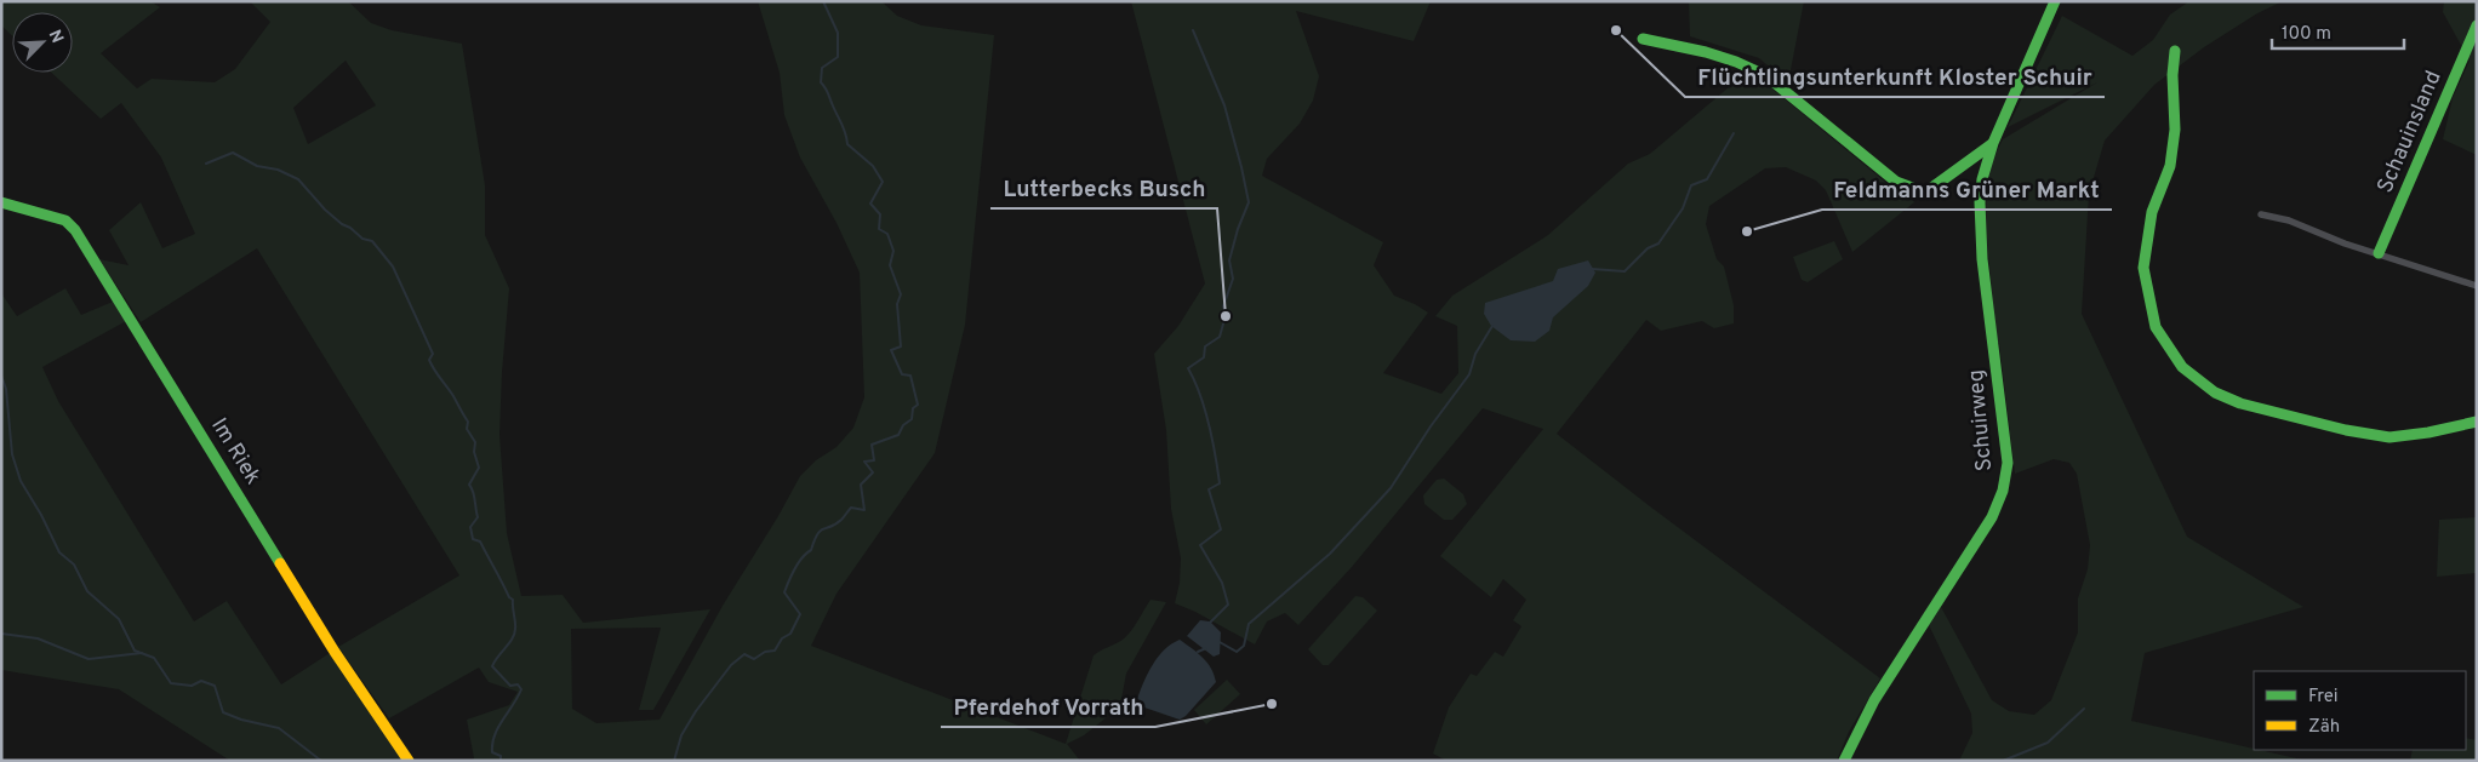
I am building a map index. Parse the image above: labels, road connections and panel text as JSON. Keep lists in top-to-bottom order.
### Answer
{
  "streets": {
    "street": ["Schauinsland", "Schuirweg", "Im Riek"]
  },
  "places": [
    "Flüchtlingsunterkunft Kloster Schuir",
    "Feldmanns Grüner Markt",
    "Lutterbecks Busch",
    "Pferdehof Vorrath"
  ],
  "legend": ["Frei", "Zäh"],
  "scale_bar": "100 m",
  "north": "top right"
}
